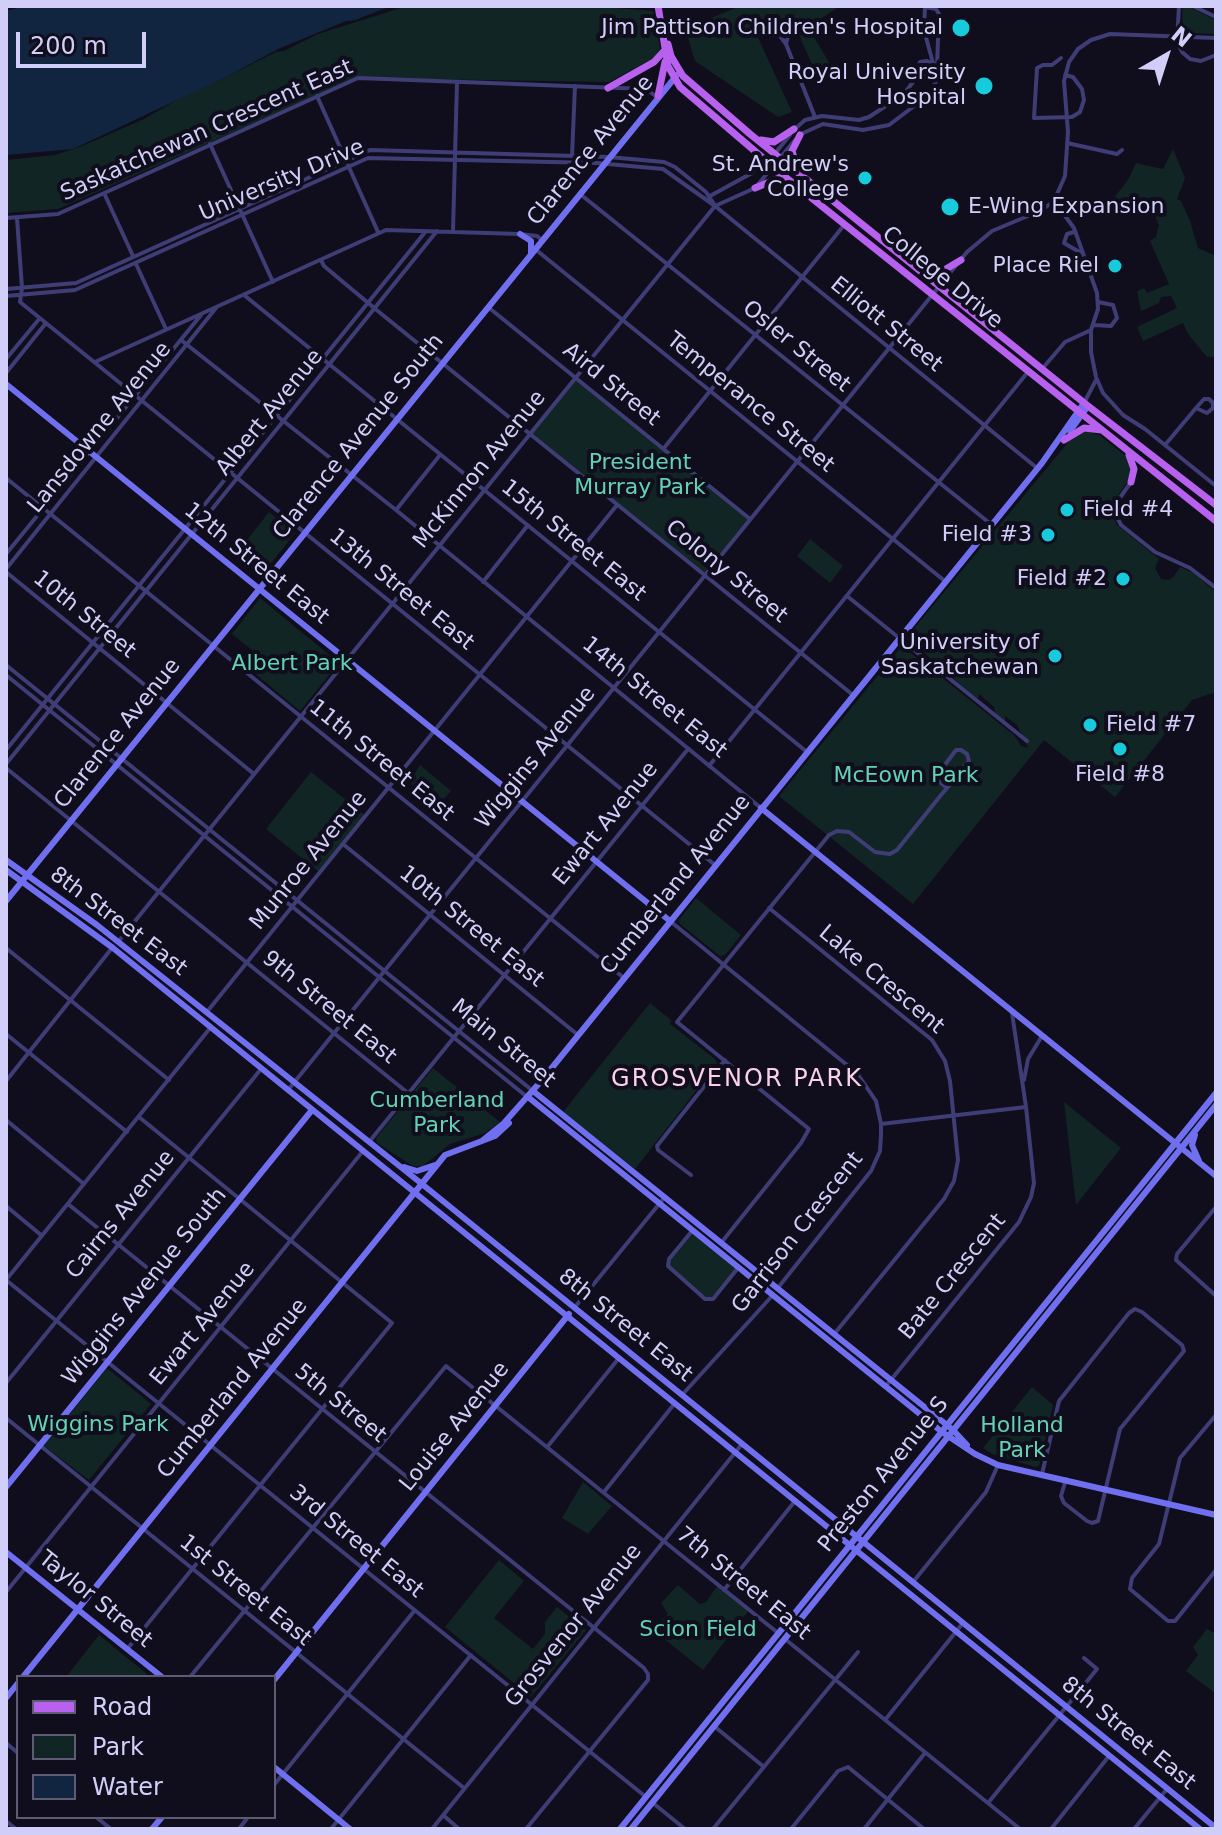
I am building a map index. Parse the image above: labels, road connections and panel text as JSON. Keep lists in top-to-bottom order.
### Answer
{
  "streets": {
    "main road": [
      "Clarence Avenue",
      "College Drive",
      "Clarence Avenue South",
      "12th Street East",
      "14th Street East",
      "Cumberland Avenue",
      "8th Street East",
      "Main Street",
      "Wiggins Avenue South",
      "Louise Avenue",
      "Preston Avenue S",
      "Taylor Street"
    ],
    "street": [
      "Saskatchewan Crescent East",
      "University Drive",
      "Elliott Street",
      "Osler Street",
      "Aird Street",
      "Temperance Street",
      "Albert Avenue",
      "Lansdowne Avenue",
      "McKinnon Avenue",
      "15th Street East",
      "Colony Street",
      "13th Street East",
      "10th Street",
      "Wiggins Avenue",
      "11th Street East",
      "Ewart Avenue",
      "Munroe Avenue",
      "10th Street East",
      "Lake Crescent",
      "9th Street East",
      "Cairns Avenue",
      "Garrison Crescent",
      "Bate Crescent",
      "5th Street",
      "3rd Street East",
      "7th Street East",
      "1st Street East",
      "Grosvenor Avenue"
    ]
  },
  "crossings": [
    ["Saskatchewan Crescent East", "Clarence Avenue"],
    ["Clarence Avenue", "University Drive"],
    ["Clarence Avenue", "College Drive"],
    ["Clarence Avenue", "Osler Street"],
    ["Clarence Avenue", "Aird Street"],
    ["Clarence Avenue", "Temperance Street"],
    ["Clarence Avenue", "Clarence Avenue South"],
    ["Clarence Avenue", "12th Street East"],
    ["Clarence Avenue", "10th Street"],
    ["Clarence Avenue", "11th Street East"],
    ["Clarence Avenue", "8th Street East"],
    ["Clarence Avenue", "9th Street East"],
    ["Clarence Avenue", "Main Street"],
    ["University Drive", "Elliott Street"],
    ["University Drive", "McKinnon Avenue"],
    ["University Drive", "13th Street East"],
    ["College Drive", "Wiggins Avenue"],
    ["Elliott Street", "McKinnon Avenue"],
    ["Elliott Street", "Wiggins Avenue"],
    ["Elliott Street", "Cumberland Avenue"],
    ["Osler Street", "McKinnon Avenue"],
    ["Osler Street", "Wiggins Avenue"],
    ["Osler Street", "Cumberland Avenue"],
    ["Aird Street", "Clarence Avenue South"],
    ["Aird Street", "McKinnon Avenue"],
    ["Aird Street", "Wiggins Avenue"],
    ["Temperance Street", "McKinnon Avenue"],
    ["Temperance Street", "Wiggins Avenue"],
    ["Temperance Street", "Cumberland Avenue"],
    ["Albert Avenue", "15th Street East"],
    ["Albert Avenue", "12th Street East"],
    ["Albert Avenue", "Colony Street"],
    ["Albert Avenue", "13th Street East"],
    ["Albert Avenue", "10th Street"],
    ["Albert Avenue", "14th Street East"],
    ["Albert Avenue", "11th Street East"],
    ["Albert Avenue", "9th Street East"],
    ["Albert Avenue", "Main Street"],
    ["Lansdowne Avenue", "12th Street East"],
    ["Lansdowne Avenue", "13th Street East"],
    ["Lansdowne Avenue", "10th Street"],
    ["Lansdowne Avenue", "14th Street East"],
    ["Lansdowne Avenue", "11th Street East"],
    ["Clarence Avenue South", "15th Street East"],
    ["Clarence Avenue South", "12th Street East"],
    ["Clarence Avenue South", "Colony Street"],
    ["Clarence Avenue South", "13th Street East"],
    ["Clarence Avenue South", "14th Street East"],
    ["McKinnon Avenue", "15th Street East"],
    ["McKinnon Avenue", "12th Street East"],
    ["McKinnon Avenue", "Colony Street"],
    ["McKinnon Avenue", "13th Street East"],
    ["McKinnon Avenue", "10th Street"],
    ["McKinnon Avenue", "14th Street East"],
    ["McKinnon Avenue", "11th Street East"],
    ["McKinnon Avenue", "8th Street East"],
    ["McKinnon Avenue", "9th Street East"],
    ["McKinnon Avenue", "Main Street"],
    ["15th Street East", "Wiggins Avenue"],
    ["15th Street East", "Munroe Avenue"],
    ["15th Street East", "Cumberland Avenue"],
    ["12th Street East", "Wiggins Avenue"],
    ["12th Street East", "Ewart Avenue"],
    ["12th Street East", "Munroe Avenue"],
    ["12th Street East", "Cumberland Avenue"],
    ["Colony Street", "Wiggins Avenue"],
    ["Colony Street", "Munroe Avenue"],
    ["Colony Street", "Cumberland Avenue"],
    ["13th Street East", "Wiggins Avenue"],
    ["13th Street East", "Ewart Avenue"],
    ["13th Street East", "Munroe Avenue"],
    ["13th Street East", "Cumberland Avenue"],
    ["14th Street East", "Wiggins Avenue"],
    ["14th Street East", "Ewart Avenue"],
    ["14th Street East", "Munroe Avenue"],
    ["14th Street East", "Cumberland Avenue"],
    ["14th Street East", "Bate Crescent"],
    ["14th Street East", "Preston Avenue S"],
    ["Wiggins Avenue", "11th Street East"],
    ["Wiggins Avenue", "8th Street East"],
    ["Wiggins Avenue", "10th Street East"],
    ["Wiggins Avenue", "9th Street East"],
    ["Wiggins Avenue", "Main Street"],
    ["11th Street East", "Ewart Avenue"],
    ["11th Street East", "Munroe Avenue"],
    ["11th Street East", "Cumberland Avenue"],
    ["Ewart Avenue", "8th Street East"],
    ["Ewart Avenue", "10th Street East"],
    ["Ewart Avenue", "9th Street East"],
    ["Ewart Avenue", "Main Street"],
    ["Ewart Avenue", "5th Street"],
    ["Ewart Avenue", "3rd Street East"],
    ["Ewart Avenue", "1st Street East"],
    ["Ewart Avenue", "Taylor Street"],
    ["Munroe Avenue", "8th Street East"],
    ["Munroe Avenue", "10th Street East"],
    ["Munroe Avenue", "9th Street East"],
    ["Munroe Avenue", "Main Street"],
    ["Cumberland Avenue", "8th Street East"],
    ["Cumberland Avenue", "10th Street East"],
    ["Cumberland Avenue", "Main Street"],
    ["Cumberland Avenue", "5th Street"],
    ["Cumberland Avenue", "3rd Street East"],
    ["Cumberland Avenue", "1st Street East"],
    ["Cumberland Avenue", "Taylor Street"],
    ["8th Street East", "Cairns Avenue"],
    ["8th Street East", "Garrison Crescent"],
    ["8th Street East", "Wiggins Avenue South"],
    ["8th Street East", "Louise Avenue"],
    ["8th Street East", "Preston Avenue S"],
    ["8th Street East", "Grosvenor Avenue"],
    ["Lake Crescent", "Main Street"],
    ["Main Street", "Garrison Crescent"],
    ["Main Street", "Bate Crescent"],
    ["Main Street", "Louise Avenue"],
    ["Main Street", "Preston Avenue S"],
    ["Cairns Avenue", "5th Street"],
    ["Cairns Avenue", "3rd Street East"],
    ["Wiggins Avenue South", "5th Street"],
    ["Wiggins Avenue South", "3rd Street East"],
    ["Wiggins Avenue South", "1st Street East"],
    ["5th Street", "Louise Avenue"],
    ["5th Street", "3rd Street East"],
    ["5th Street", "7th Street East"],
    ["5th Street", "Grosvenor Avenue"],
    ["Louise Avenue", "3rd Street East"],
    ["Louise Avenue", "7th Street East"],
    ["Louise Avenue", "1st Street East"],
    ["Preston Avenue S", "3rd Street East"],
    ["Preston Avenue S", "7th Street East"],
    ["3rd Street East", "Grosvenor Avenue"],
    ["7th Street East", "Grosvenor Avenue"],
    ["1st Street East", "Grosvenor Avenue"]
  ],
  "districts": ["GROSVENOR PARK"],
  "parks": [
    "President Murray Park",
    "Albert Park",
    "McEown Park",
    "Cumberland Park",
    "Wiggins Park",
    "Holland Park",
    "Scion Field"
  ],
  "places": [
    "Jim Pattison Children's Hospital",
    "Royal University Hospital",
    "St. Andrew's College",
    "E-Wing Expansion",
    "Place Riel",
    "Field #4",
    "Field #3",
    "Field #2",
    "University of Saskatchewan",
    "Field #7",
    "Field #8"
  ],
  "legend": ["Road", "Park", "Water"],
  "scale_bar": "200 m",
  "north": "top right"
}
